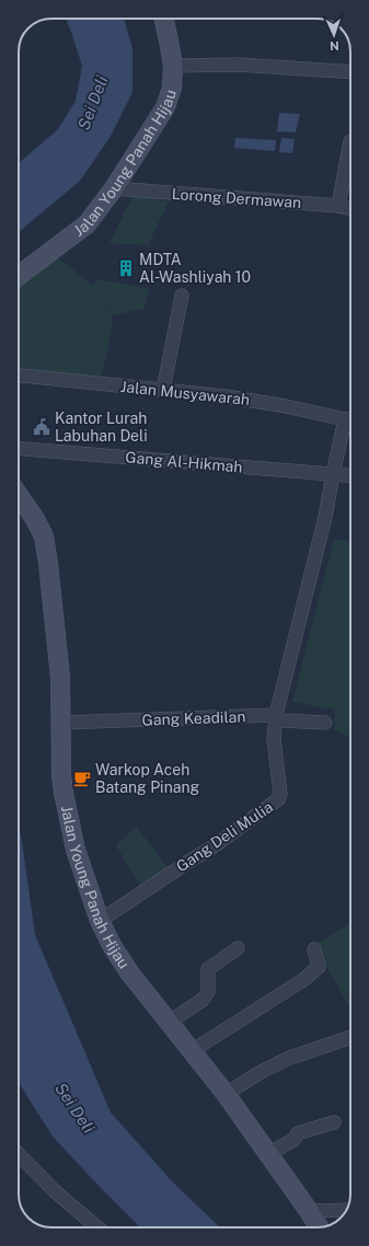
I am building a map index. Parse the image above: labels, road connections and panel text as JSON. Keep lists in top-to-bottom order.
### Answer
{
  "streets": {
    "street": [
      "Jalan Young Panah Hijau",
      "Lorong Dermawan",
      "Jalan Musyawarah",
      "Gang Al-Hikmah",
      "Gang Keadilan",
      "Gang Deli Mulia"
    ]
  },
  "crossings": [
    ["Jalan Young Panah Hijau", "Lorong Dermawan"],
    ["Jalan Young Panah Hijau", "Gang Keadilan"],
    ["Jalan Young Panah Hijau", "Gang Deli Mulia"],
    ["Gang Keadilan", "Gang Deli Mulia"]
  ],
  "water": ["Sei Deli"],
  "places": {
    "building": ["MDTA Al-Washliyah 10"],
    "public building": ["Kantor Lurah Labuhan Deli"],
    "cafe": ["Warkop Aceh Batang Pinang"]
  },
  "north": "bottom"
}
